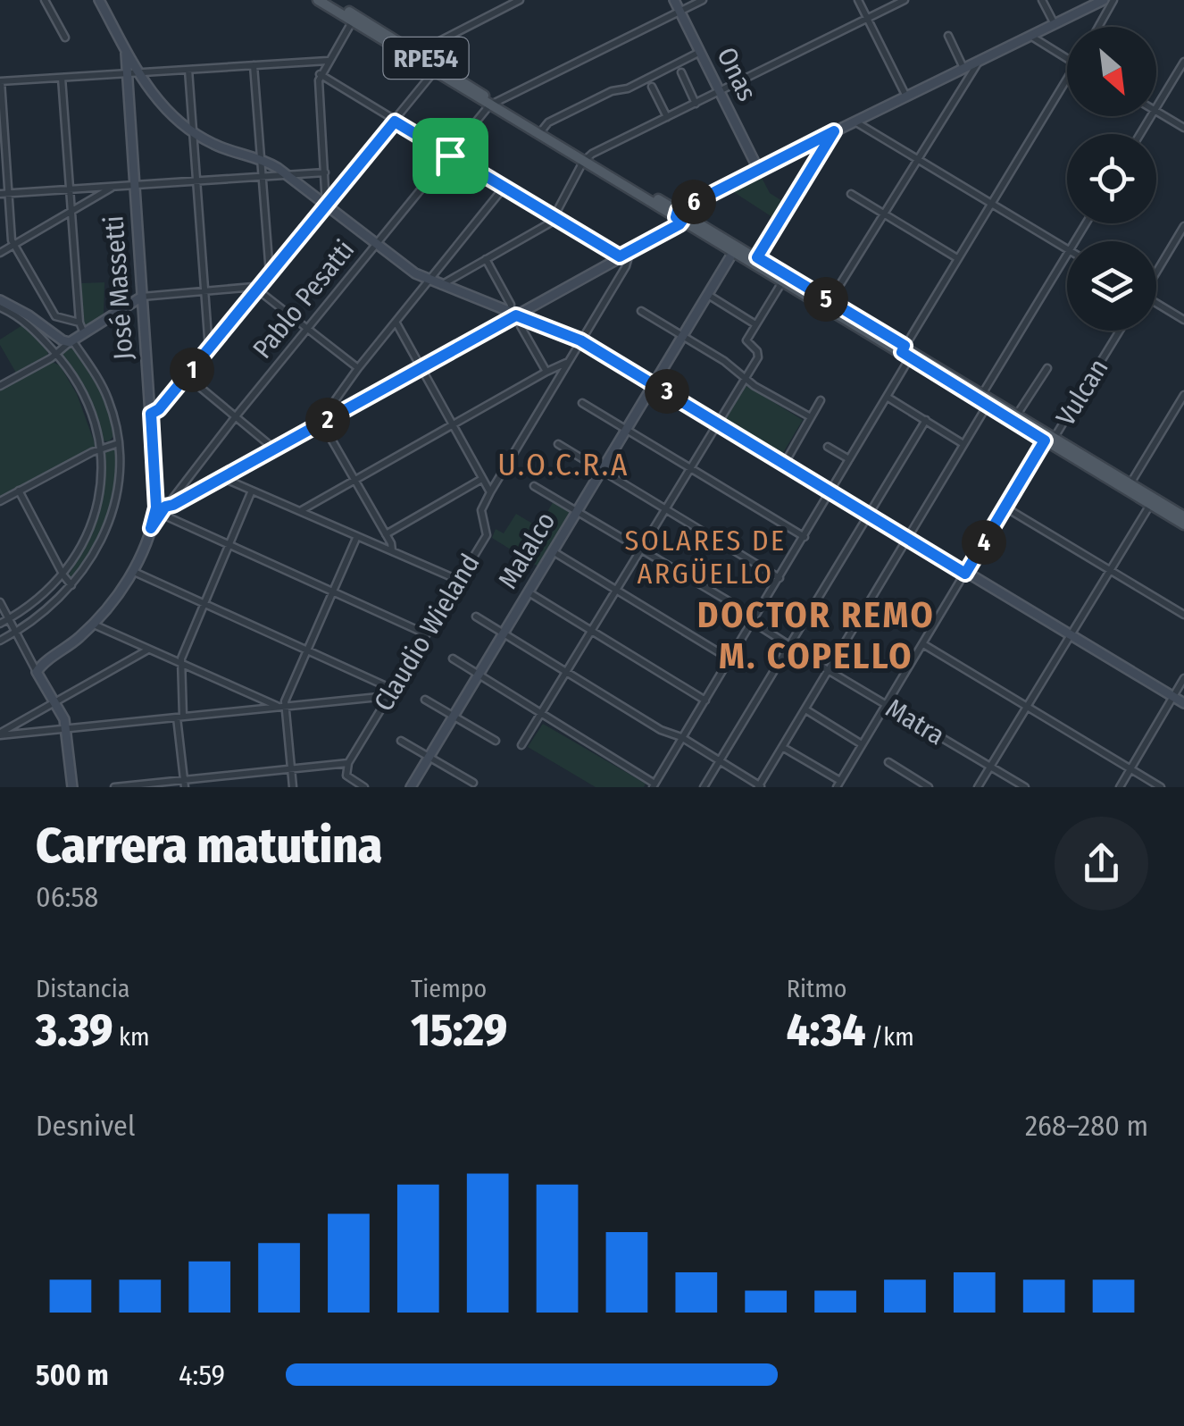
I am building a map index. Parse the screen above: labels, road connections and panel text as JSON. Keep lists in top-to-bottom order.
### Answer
{
  "streets": {
    "main road": [
      "RPE54",
      "Onas",
      "José Massetti",
      "Pablo Pesatti",
      "Malalco"
    ],
    "street": ["Vulcan", "Claudio Wieland", "Matra"]
  },
  "crossings": [
    ["RPE54", "Pablo Pesatti"],
    ["RPE54", "Vulcan"],
    ["RPE54", "Malalco"],
    ["José Massetti", "Pablo Pesatti"],
    ["Vulcan", "Matra"],
    ["Malalco", "Matra"]
  ],
  "districts": ["U.O.C.R.A", "SOLARES DE ARGÜELLO", "DOCTOR REMO M. COPELLO"],
  "north": "bottom right",
  "page": {
    "pins": [
      "6",
      "5",
      "1",
      "3",
      "2",
      "4"
    ],
    "heading": ["Carrera matutina", "06:58"],
    "stats": [
      ["Distancia", "3.39 km"],
      ["Tiempo", "15:29"],
      ["Ritmo", "4:34 /km"]
    ],
    "chart": ["Desnivel", "268–280 m"],
    "list": [
      {
        "name": "500 m",
        "note": "4:59"
      }
    ]
  }
}
